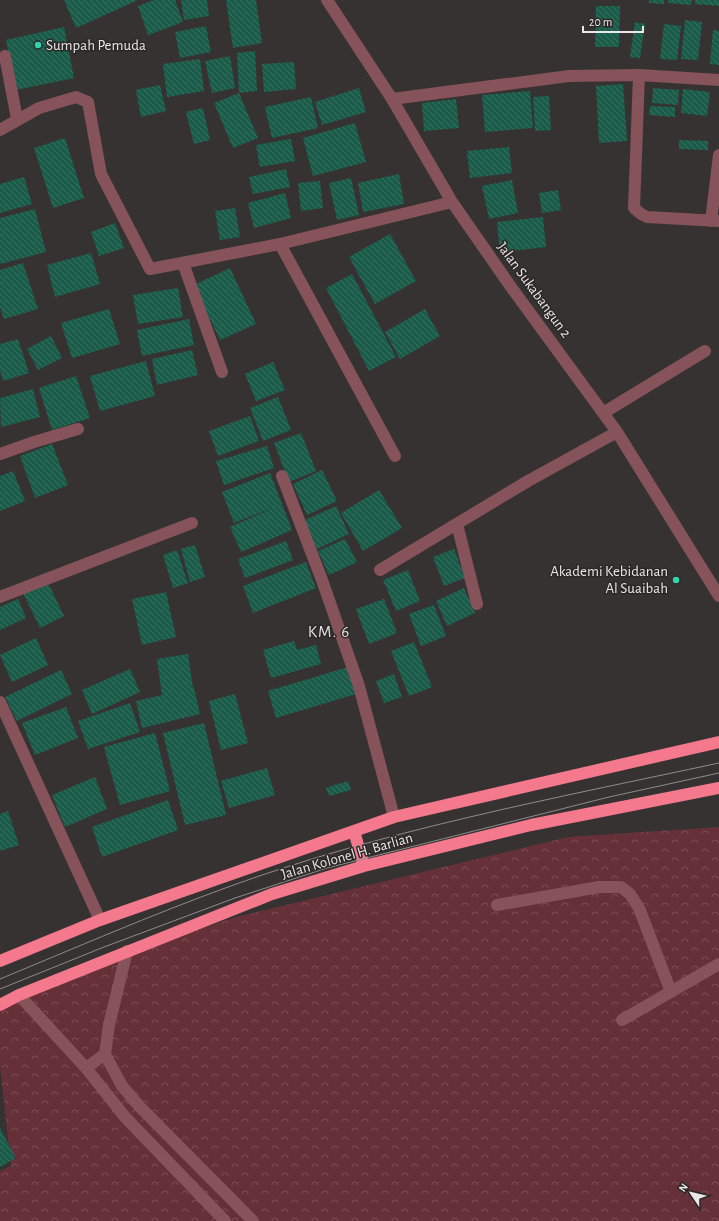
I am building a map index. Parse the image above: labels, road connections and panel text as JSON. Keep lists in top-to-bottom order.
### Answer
{
  "streets": {
    "highway": ["Jalan Kolonel H. Barlian"],
    "street": ["Jalan Sukabangun 2"]
  },
  "districts": ["KM. 6"],
  "places": ["Sumpah Pemuda", "Akademi Kebidanan Al Suaibah"],
  "scale_bar": "20 m",
  "north": "top left"
}
